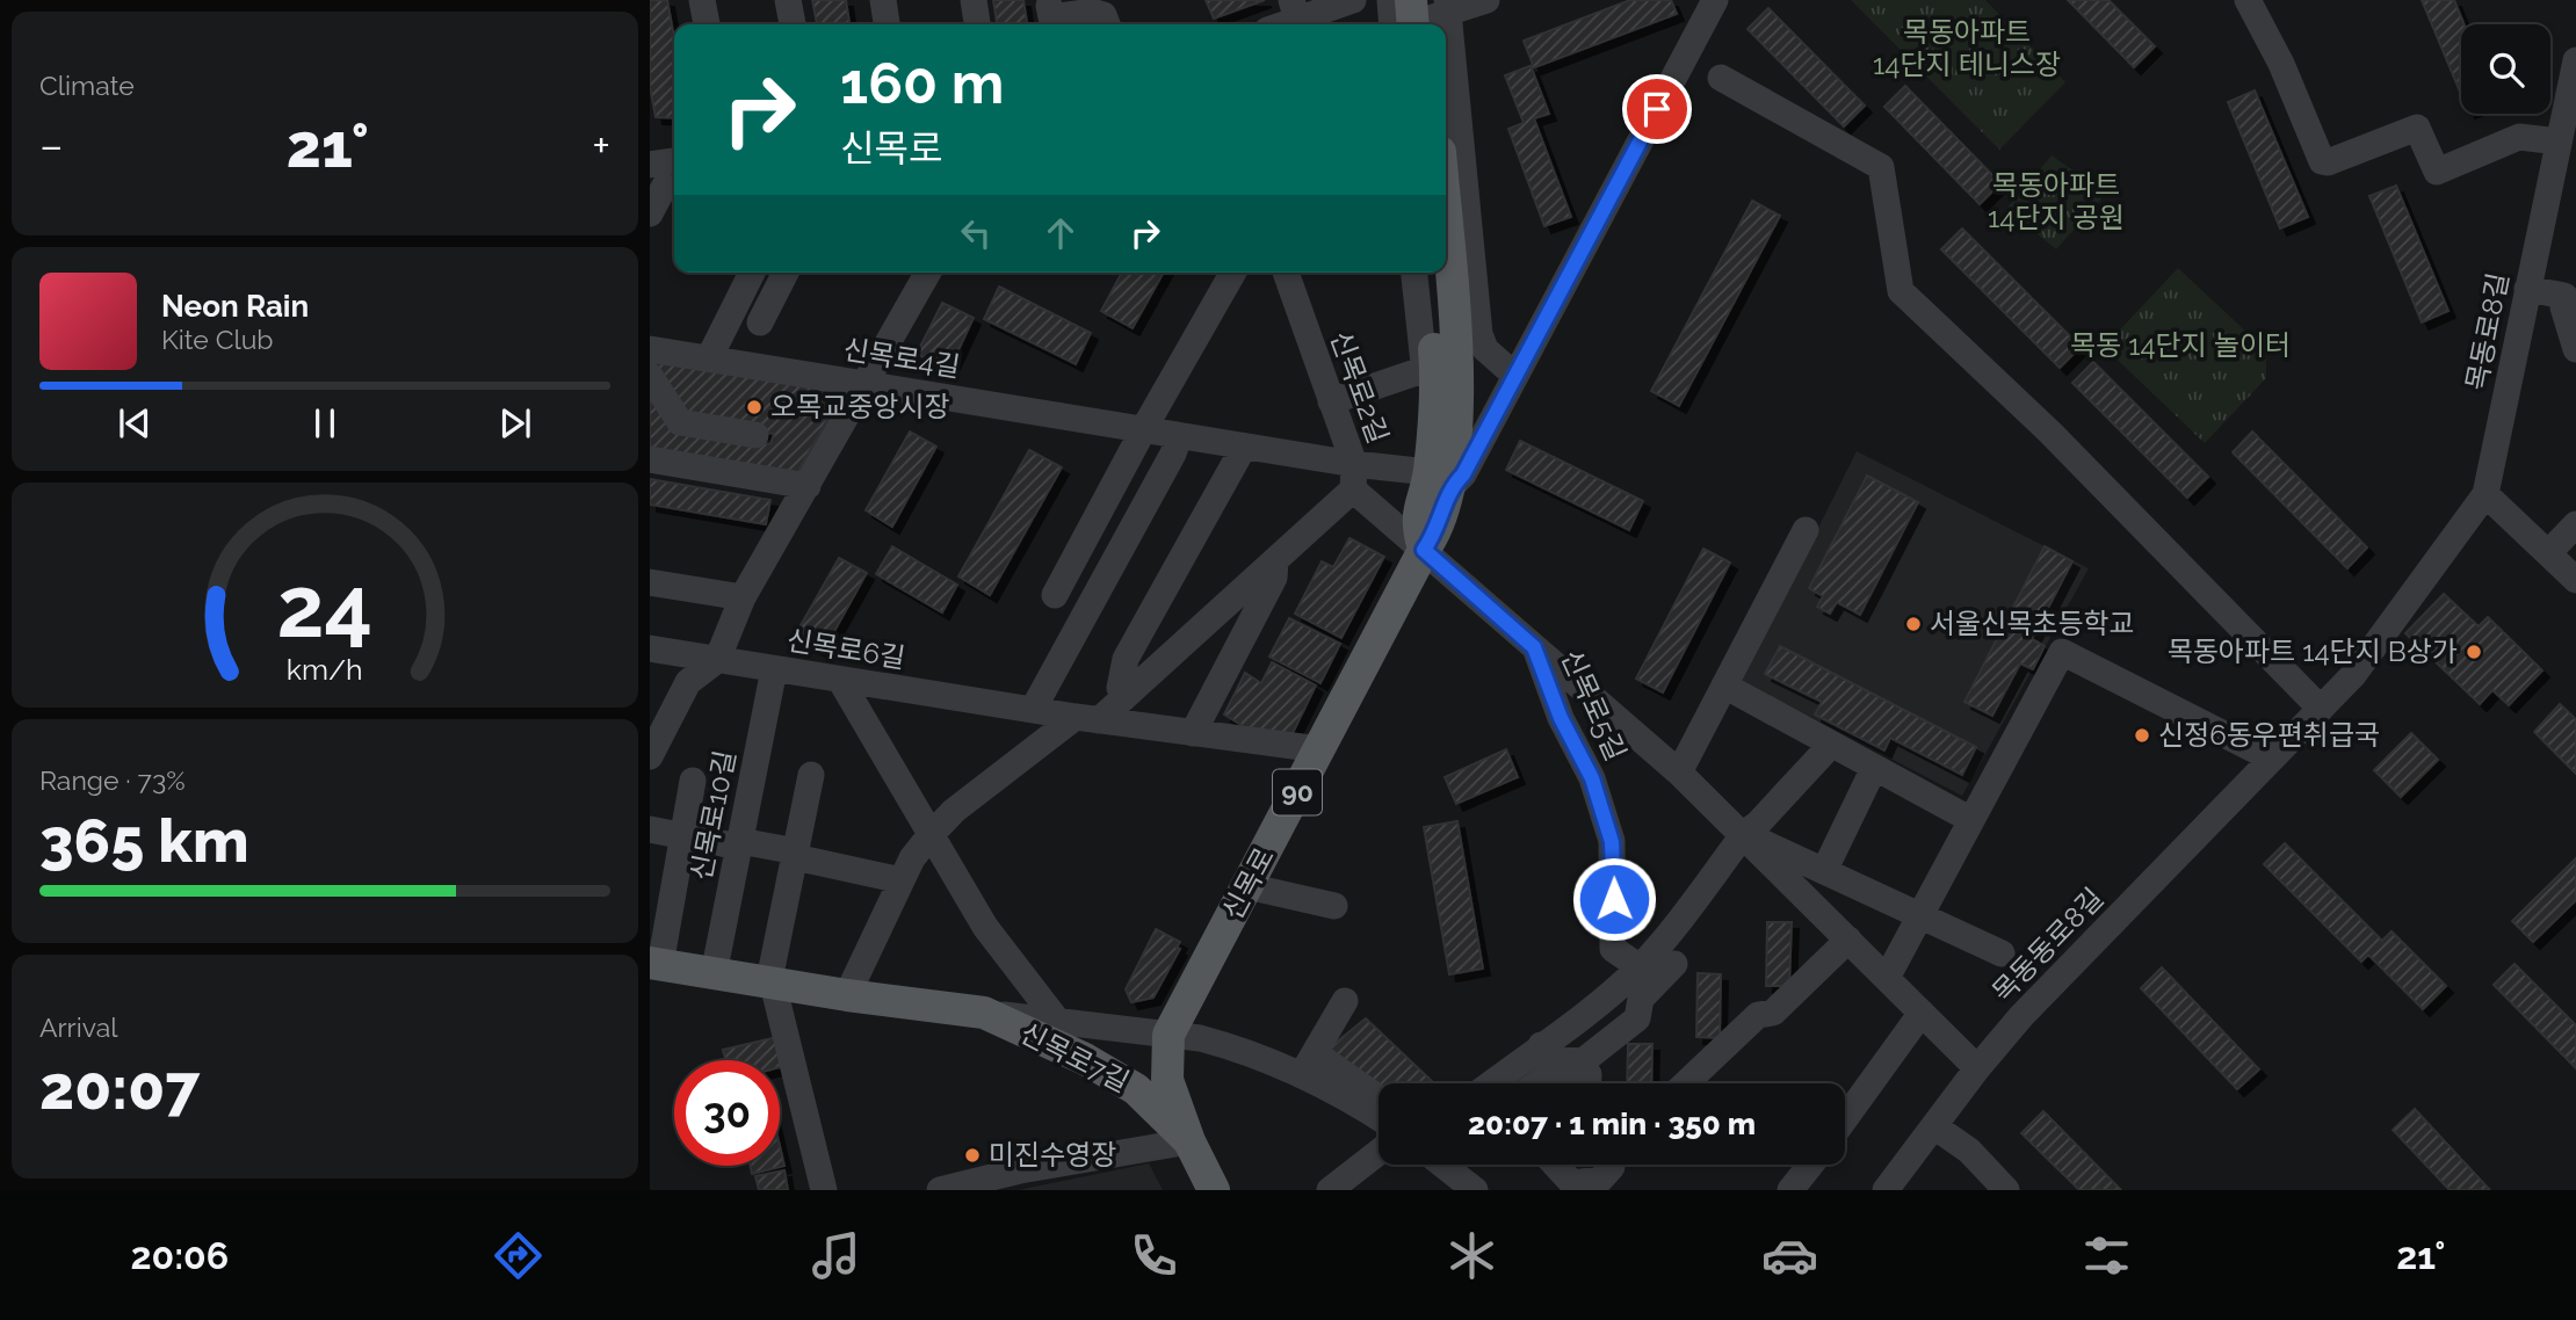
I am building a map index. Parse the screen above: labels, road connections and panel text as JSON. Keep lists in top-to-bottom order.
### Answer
{
  "streets": {
    "main road": ["90", "신목로", "신목로7길"],
    "street": [
      "목동로8길",
      "신목로4길",
      "신목로2길",
      "신목로6길",
      "신목로5길",
      "신목로10길",
      "목동동로8길"
    ]
  },
  "crossings": [
    ["목동로8길", "목동동로8길"],
    ["신목로4길", "신목로2길"],
    ["신목로2길", "신목로5길"],
    ["신목로2길", "신목로"],
    ["신목로6길", "신목로10길"],
    ["신목로6길", "신목로"],
    ["신목로5길", "신목로"],
    ["신목로5길", "목동동로8길"]
  ],
  "parks": ["목동아파트 14단지 테니스장", "목동아파트 14단지 공원", "목동 14단지 놀이터"],
  "places": [
    "오목교중앙시장",
    "서울신목초등학교",
    "목동아파트 14단지 B상가",
    "신정6동우편취급국",
    "미진수영장"
  ],
  "page": {
    "tile": [
      "Climate",
      ["Range · 73%", "365 km"],
      ["Arrival", "20:07"]
    ],
    "turn": ["160 m", "신목로"],
    "heat": ["−", "21°", "+"],
    "song": ["Neon Rain", "Kite Club"],
    "limit": "30",
    "trip": "20:07 · 1 min · 350 m",
    "tabs": ["20:06", "21°"],
    "gauge": ["24", "km/h"]
  }
}
